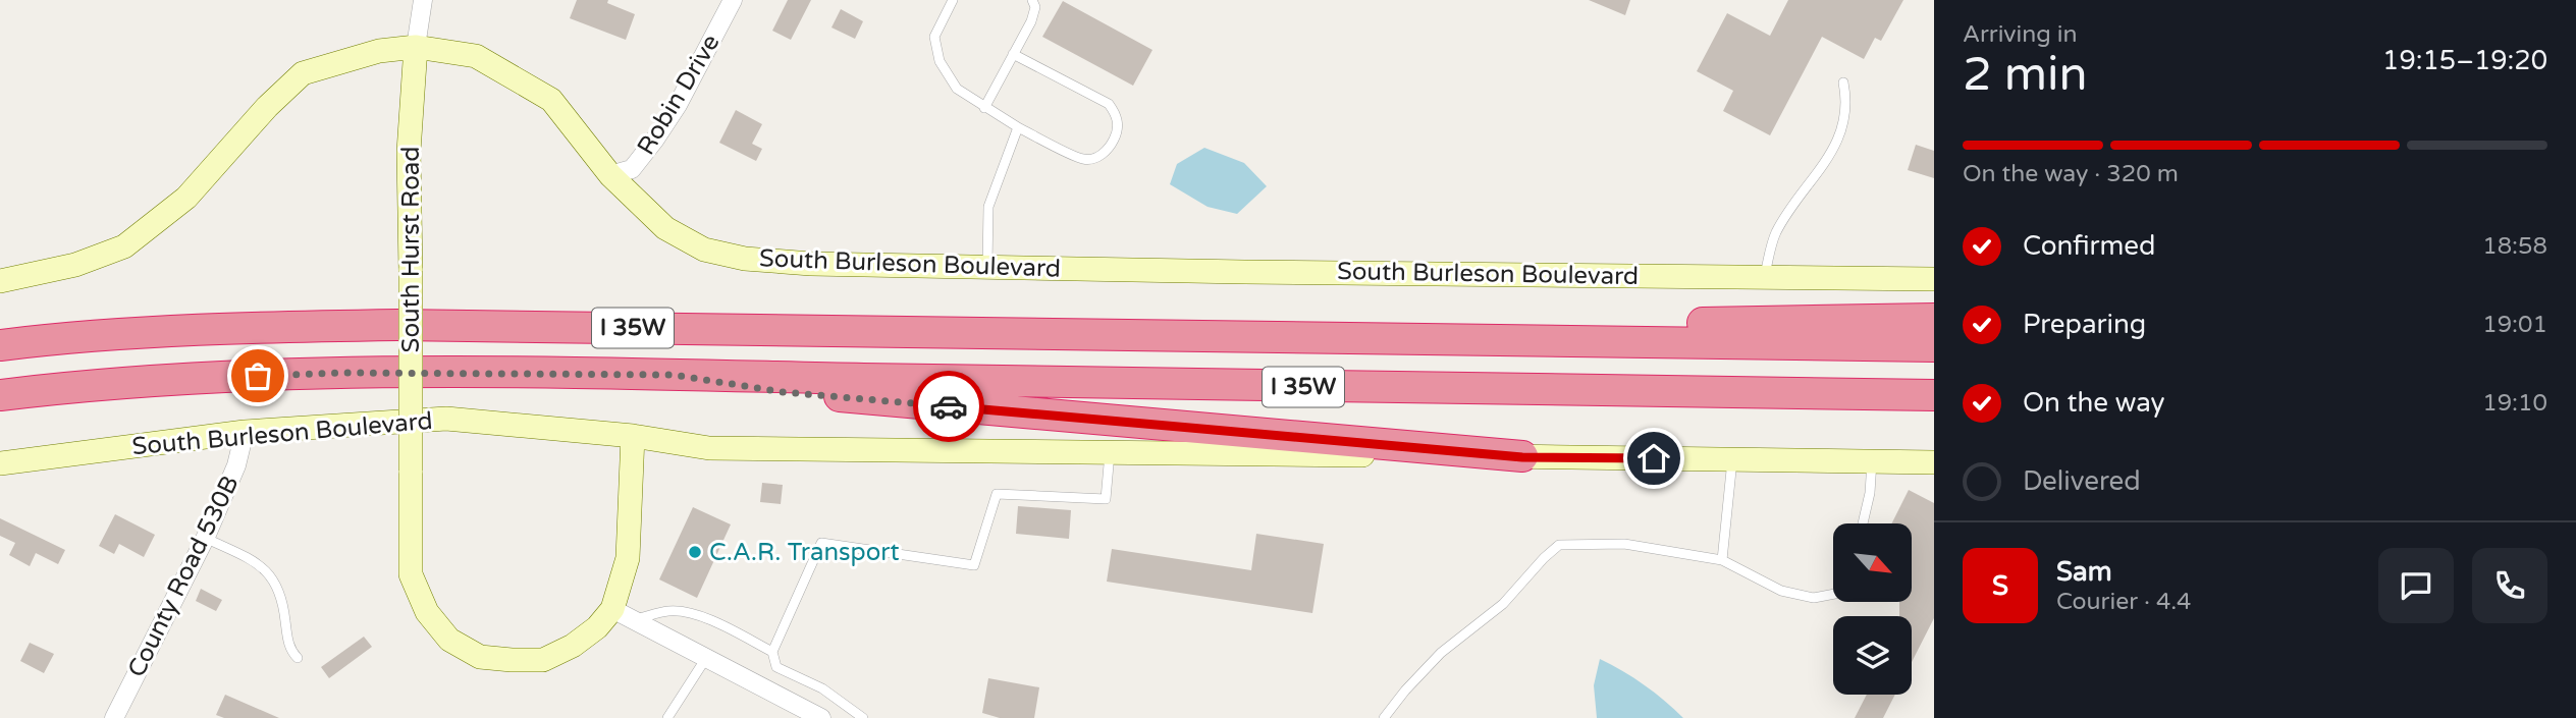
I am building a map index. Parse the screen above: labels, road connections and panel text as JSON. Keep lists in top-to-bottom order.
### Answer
{
  "streets": {
    "highway": ["I 35W"],
    "main road": ["South Hurst Road", "South Burleson Boulevard"],
    "street": ["Robin Drive", "County Road 530B"]
  },
  "crossings": [
    ["Robin Drive", "South Burleson Boulevard"],
    ["South Hurst Road", "South Burleson Boulevard"],
    ["South Burleson Boulevard", "County Road 530B"]
  ],
  "places": ["C.A.R. Transport"],
  "north": "bottom right",
  "page": {
    "heading": ["2 min", "Arriving in", "19:15–19:20"],
    "panel": ["Sam", "Courier · 4.4"],
    "bar": "On the way · 320 m",
    "list": [
      ["Confirmed", "18:58"],
      ["Preparing", "19:01"],
      ["On the way", "19:10"],
      "Delivered"
    ],
    "round": "S"
  }
}
